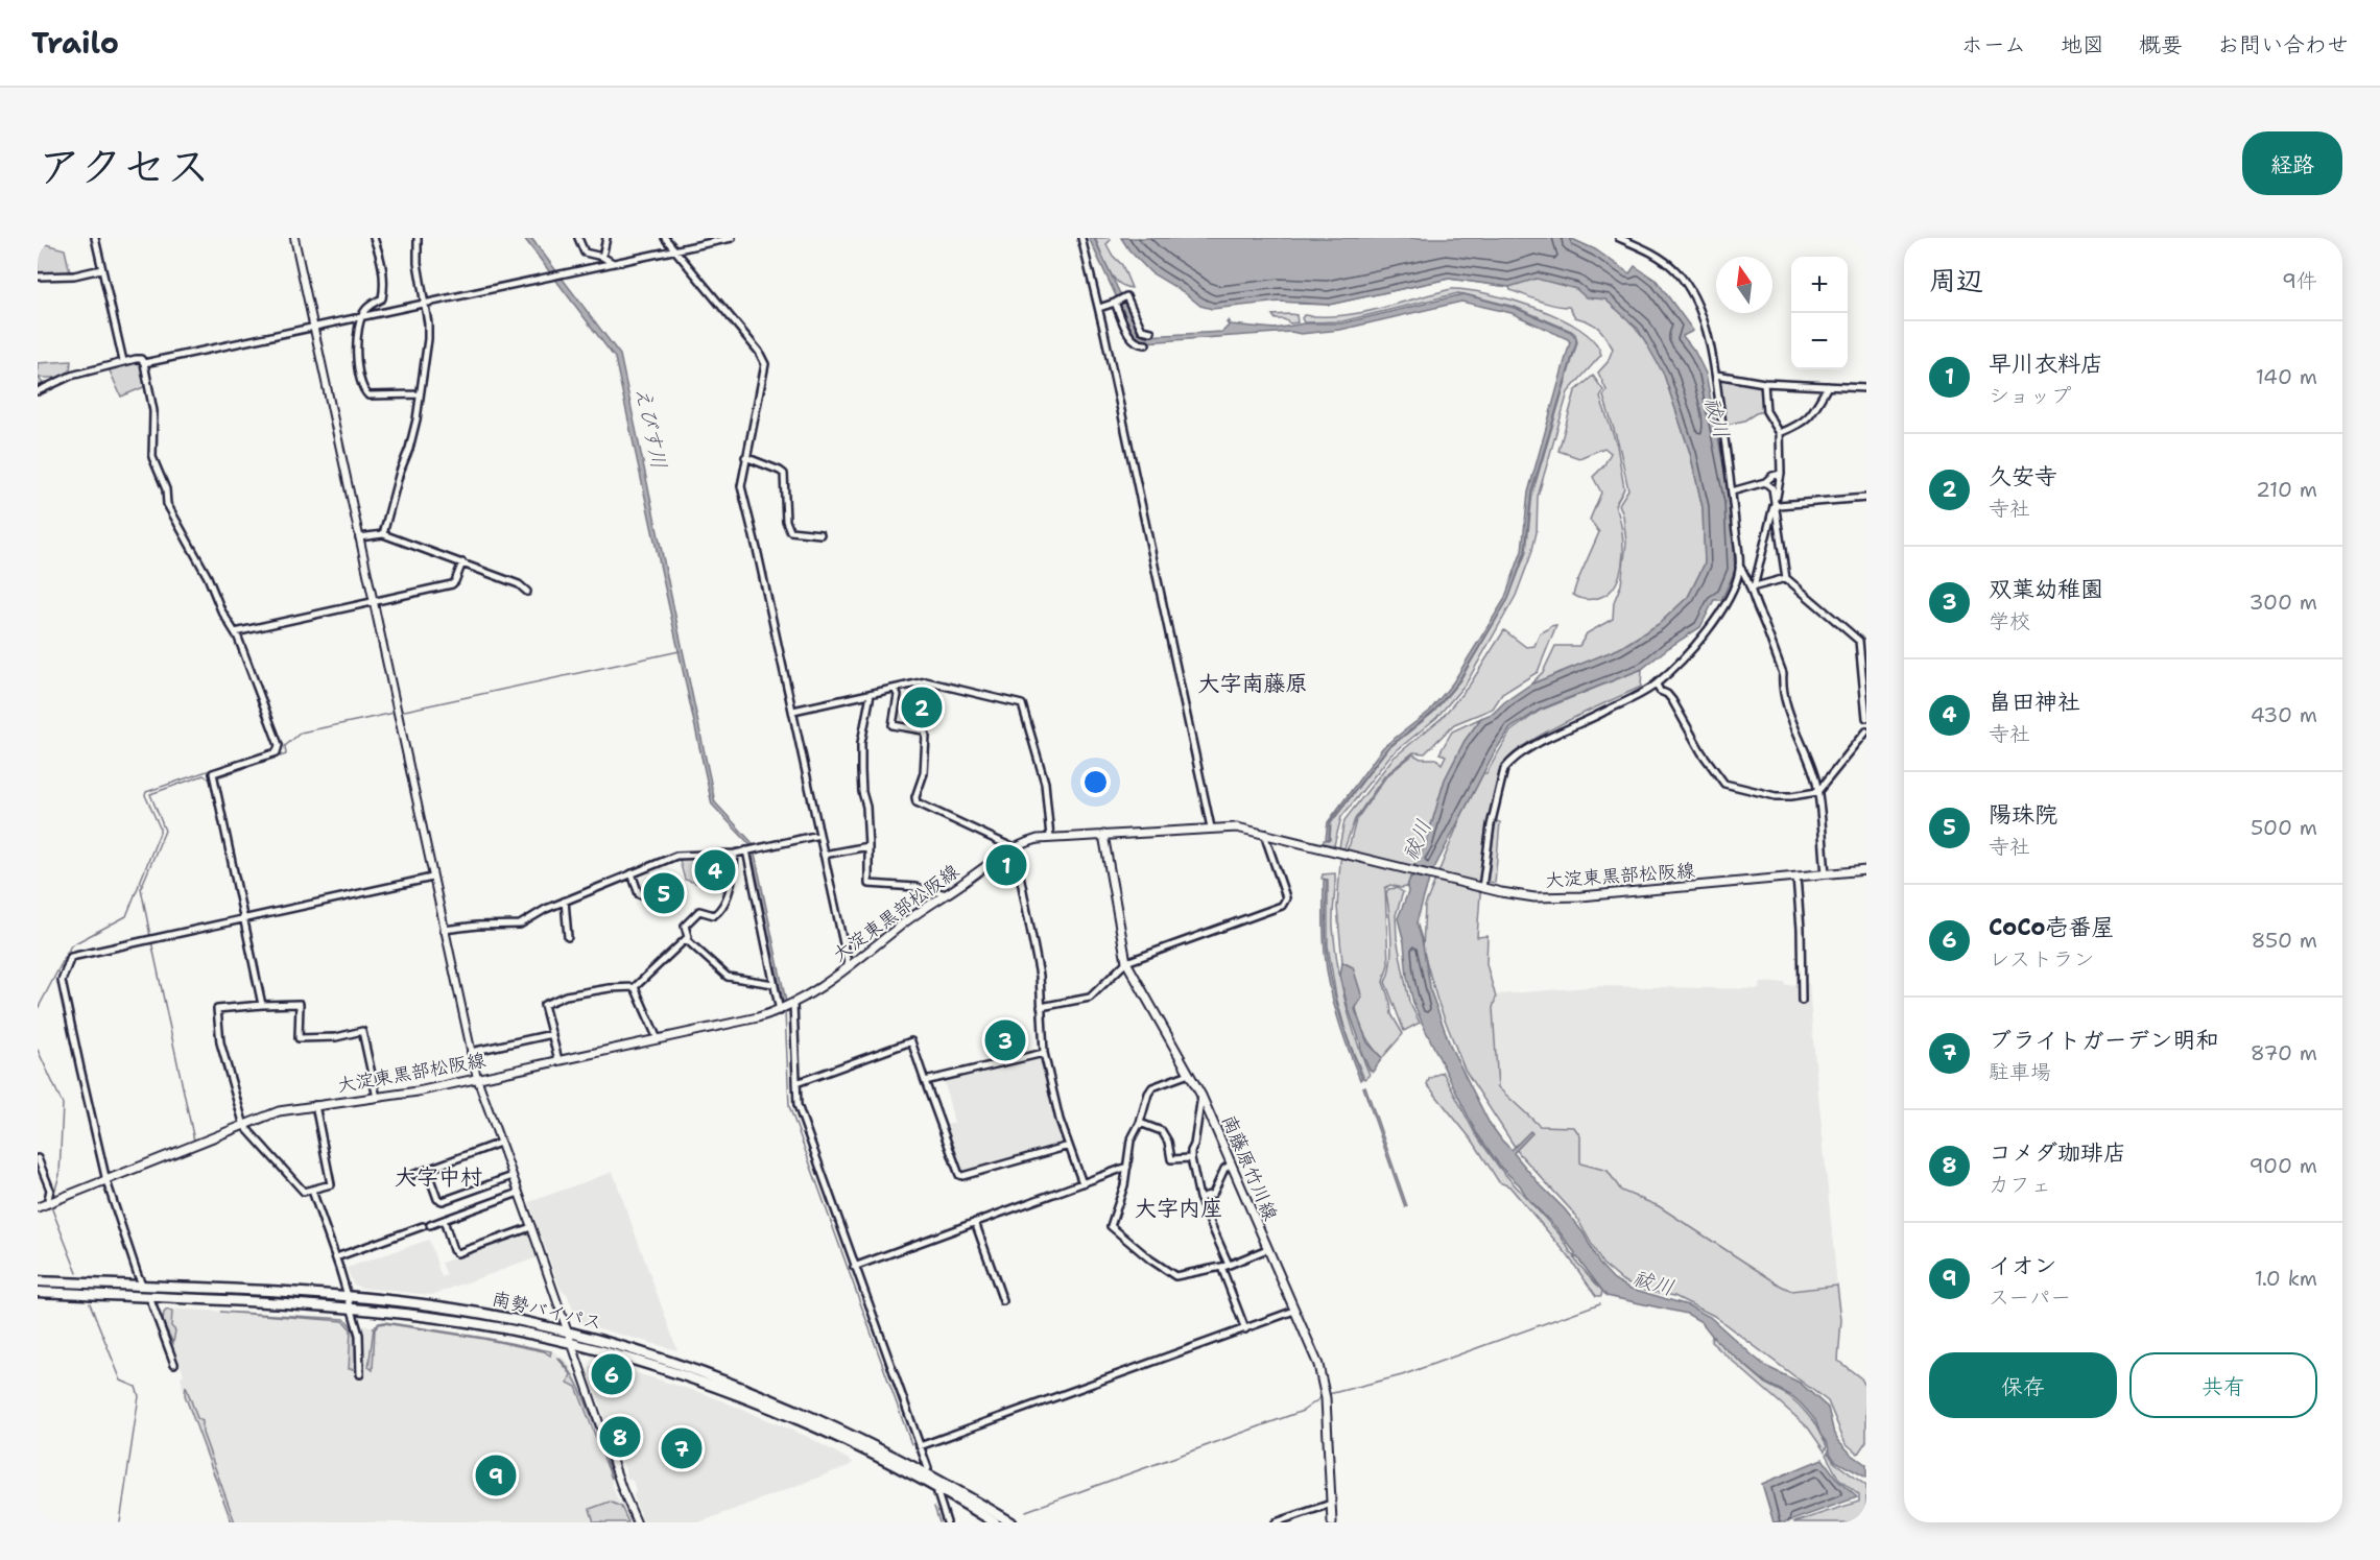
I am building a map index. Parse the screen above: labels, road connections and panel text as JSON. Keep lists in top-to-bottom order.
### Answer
{
  "streets": {
    "highway": ["南勢バイパス"],
    "main road": ["大淀東黒部松阪線", "南藤原竹川線"]
  },
  "crossings": [
    ["大淀東黒部松阪線", "南藤原竹川線"]
  ],
  "districts": ["大字南藤原", "大字中村", "大字内座"],
  "water": ["祓川", "えびす川"],
  "north": "top",
  "page": {
    "header": "Trailo",
    "nav": [
      "ホーム",
      "地図",
      "概要",
      "お問い合わせ"
    ],
    "title": "アクセス",
    "buttons": [
      "経路",
      ["保存", "共有"]
    ],
    "heading": ["周辺", "9件"],
    "map_buttons": ["+", "−"],
    "list": [
      {
        "mark": "1",
        "name": "早川衣料店",
        "note": "ショップ",
        "value": "140 m"
      },
      {
        "mark": "2",
        "name": "久安寺",
        "note": "寺社",
        "value": "210 m"
      },
      {
        "mark": "3",
        "name": "双葉幼稚園",
        "note": "学校",
        "value": "300 m"
      },
      {
        "mark": "4",
        "name": "畠田神社",
        "note": "寺社",
        "value": "430 m"
      },
      {
        "mark": "5",
        "name": "陽珠院",
        "note": "寺社",
        "value": "500 m"
      },
      {
        "mark": "6",
        "name": "CoCo壱番屋",
        "note": "レストラン",
        "value": "850 m"
      },
      {
        "mark": "7",
        "name": "ブライトガーデン明和",
        "note": "駐車場",
        "value": "870 m"
      },
      {
        "mark": "8",
        "name": "コメダ珈琲店",
        "note": "カフェ",
        "value": "900 m"
      },
      {
        "mark": "9",
        "name": "イオン",
        "note": "スーパー",
        "value": "1.0 km"
      }
    ],
    "pins": [
      "2",
      "1",
      "4",
      "5",
      "3",
      "6",
      "8",
      "7",
      "9"
    ]
  }
}
